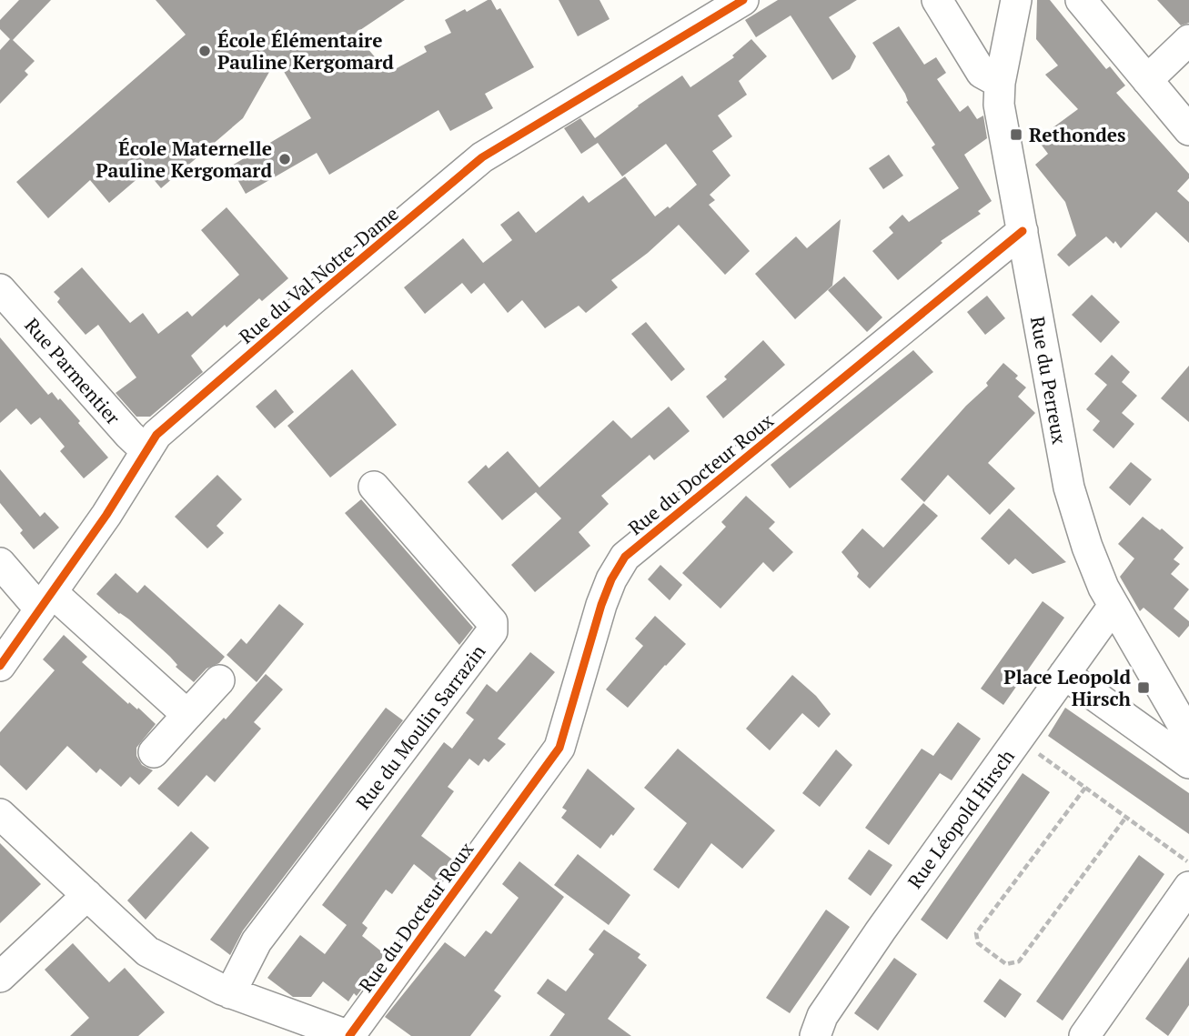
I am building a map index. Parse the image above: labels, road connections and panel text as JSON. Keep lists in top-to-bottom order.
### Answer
{
  "streets": {
    "street": [
      "Rue du Val Notre-Dame",
      "Rue Parmentier",
      "Rue du Perreux",
      "Rue du Docteur Roux",
      "Rue du Moulin Sarrazin",
      "Rue Léopold Hirsch"
    ]
  },
  "crossings": [
    ["Rue du Val Notre-Dame", "Rue Parmentier"],
    ["Rue du Perreux", "Rue du Docteur Roux"],
    ["Rue du Perreux", "Rue Léopold Hirsch"]
  ],
  "places": {
    "other": ["École Élémentaire Pauline Kergomard", "École Maternelle Pauline Kergomard"],
    "transit": ["Rethondes", "Place Leopold Hirsch"]
  }
}
